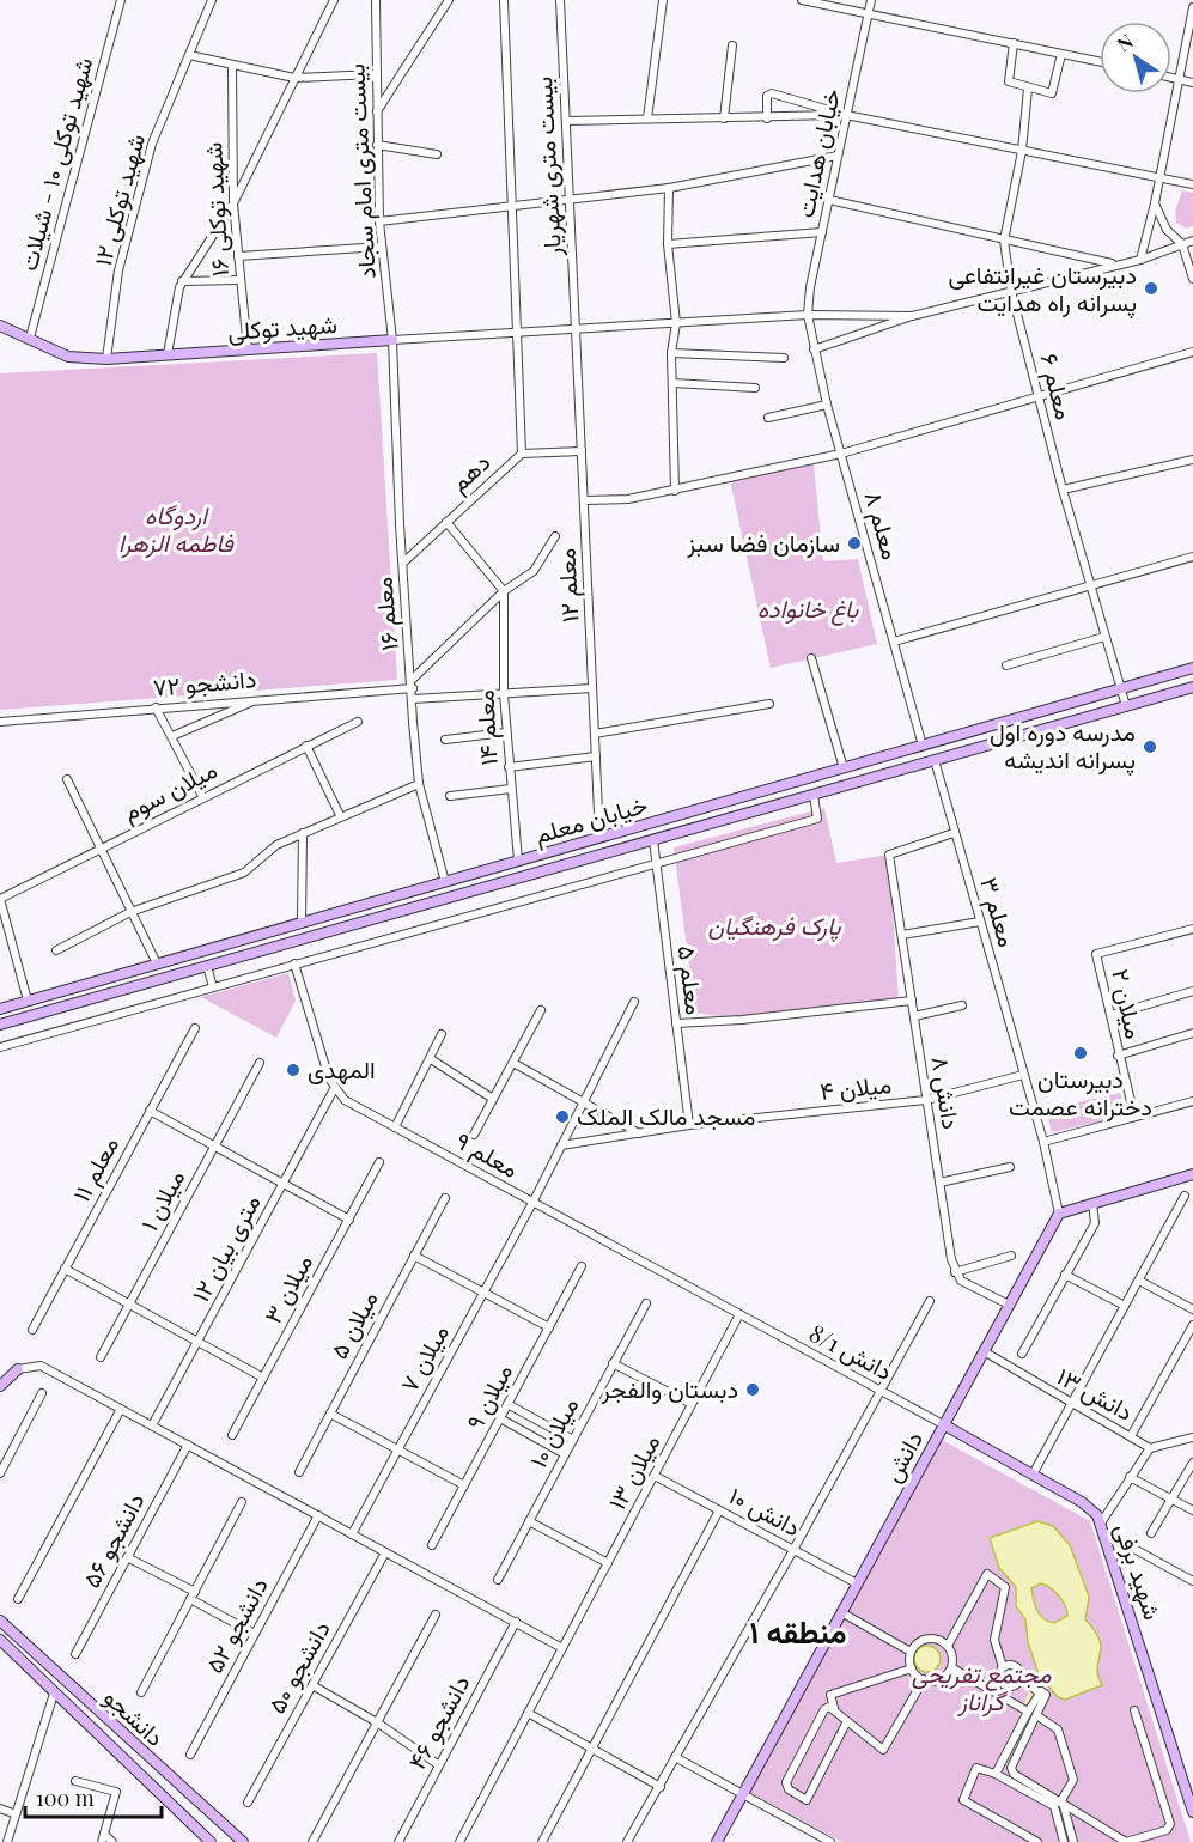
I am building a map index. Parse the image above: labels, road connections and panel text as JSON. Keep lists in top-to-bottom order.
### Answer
{
  "streets": {
    "main road": [
      "شهید توکلی",
      "خیابان معلم",
      "دانش",
      "شهید برفی",
      "دانشجو"
    ],
    "street": [
      "خیابان هدایت",
      "شهید توکلی ۱۰ - شیلات",
      "بیست متری شهریار",
      "بیست متری امام سجاد",
      "شهید توکلی ۱۲",
      "شهید توکلی ۱۶",
      "معلم ۶",
      "دهم",
      "معلم ۸",
      "معلم ۱۲",
      "معلم ۱۶",
      "دانشجو ۷۲",
      "معلم ۱۴",
      "میلان سوم",
      "معلم ۳",
      "معلم ۵",
      "میلان ۲",
      "میلان ۴",
      "دانش ۸",
      "معلم ۹",
      "معلم ۱۱",
      "میلان ۱",
      "۱۲ متری بیان",
      "میلان ۳",
      "میلان ۵",
      "دانش 8/1",
      "میلان ۷",
      "دانش ۱۳",
      "میلان ۹",
      "میلان ۱۰",
      "میلان ۱۳",
      "دانش ۱۰",
      "دانشجو ۵۶",
      "دانشجو ۵۲",
      "دانشجو ۵۰",
      "دانشجو ۴۶"
    ]
  },
  "crossings": [
    ["خیابان هدایت", "شهید توکلی"],
    ["خیابان هدایت", "معلم ۸"],
    ["شهید توکلی ۱۰ - شیلات", "شهید توکلی"],
    ["بیست متری شهریار", "شهید توکلی"],
    ["بیست متری شهریار", "معلم ۱۲"],
    ["بیست متری امام سجاد", "شهید توکلی"],
    ["بیست متری امام سجاد", "معلم ۱۶"],
    ["شهید توکلی ۱۲", "شهید توکلی"],
    ["شهید توکلی ۱۶", "شهید توکلی"],
    ["شهید توکلی", "معلم ۸"],
    ["شهید توکلی", "معلم ۱۲"],
    ["شهید توکلی", "معلم ۱۶"],
    ["معلم ۶", "خیابان معلم"],
    ["دهم", "معلم ۱۲"],
    ["دهم", "معلم ۱۶"],
    ["معلم ۸", "خیابان معلم"],
    ["معلم ۱۲", "خیابان معلم"],
    ["معلم ۱۶", "دانشجو ۷۲"],
    ["معلم ۱۶", "خیابان معلم"],
    ["معلم ۱۴", "خیابان معلم"],
    ["خیابان معلم", "معلم ۳"],
    ["خیابان معلم", "معلم ۵"],
    ["معلم ۳", "میلان ۴"],
    ["معلم ۳", "دانش ۸"],
    ["معلم ۳", "دانش"],
    ["معلم ۵", "میلان ۴"],
    ["میلان ۴", "دانش ۸"],
    ["میلان ۴", "میلان ۷"],
    ["معلم ۹", "۱۲ متری بیان"],
    ["معلم ۹", "دانش 8/1"],
    ["معلم ۹", "میلان ۷"],
    ["معلم ۹", "میلان ۱۳"],
    ["دانش 8/1", "دانش"],
    ["دانش 8/1", "میلان ۱۳"],
    ["دانش 8/1", "شهید برفی"],
    ["دانش ۱۳", "دانش"],
    ["دانش", "دانش ۱۰"],
    ["دانش", "شهید برفی"],
    ["میلان ۱۳", "دانش ۱۰"]
  ],
  "districts": ["منطقه ۱"],
  "parks": [
    "اردوگاه فاطمه الزهرا",
    "باغ خانواده",
    "پارک فرهنگیان",
    "مجتمع تفریحی گراناز"
  ],
  "places": [
    "دبیرستان غیرانتفاعی پسرانه راه هدایت",
    "سازمان فضا سبز",
    "مدرسه دوره اول پسرانه اندیشه",
    "دبیرستان دخترانه عصمت",
    "المهدی",
    "مسجد مالک الملک",
    "دبستان والفجر"
  ],
  "scale_bar": "100 m",
  "north": "top left"
}
